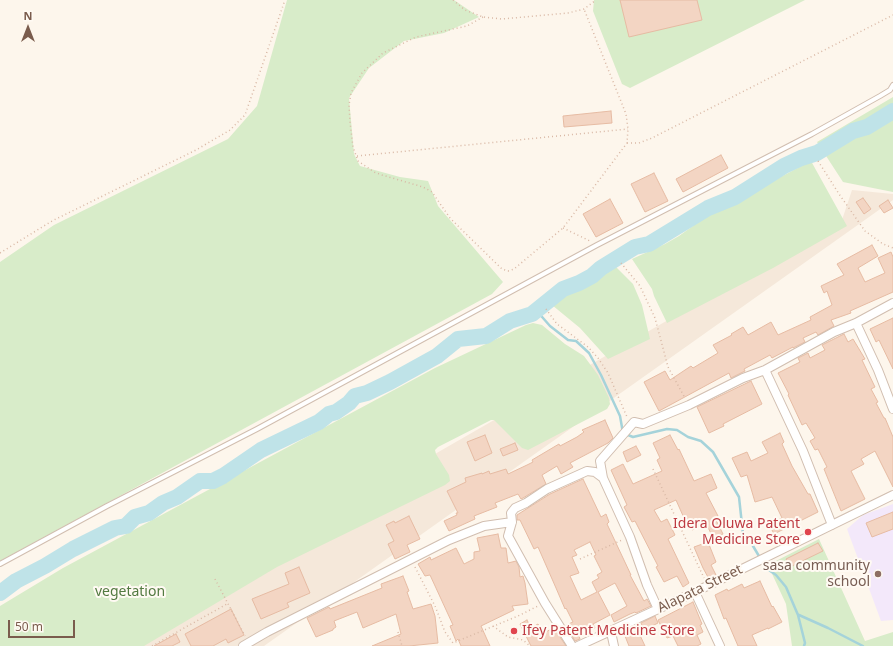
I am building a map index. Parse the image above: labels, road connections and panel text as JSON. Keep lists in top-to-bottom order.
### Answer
{
  "streets": {
    "street": ["Alapata Street"]
  },
  "parks": ["vegetation"],
  "places": ["Idera Oluwa Patent Medicine Store", "sasa community school", "Ifey Patent Medicine Store"],
  "scale_bar": "50 m",
  "north": "top"
}
